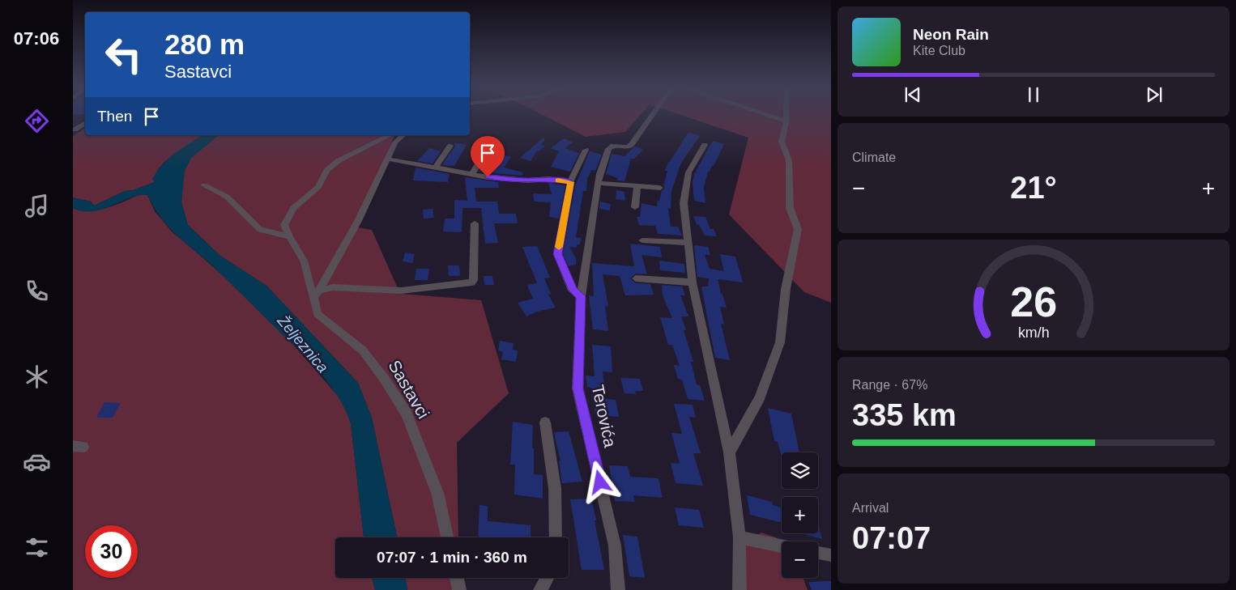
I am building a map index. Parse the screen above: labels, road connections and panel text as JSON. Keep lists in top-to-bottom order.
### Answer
{
  "streets": {
    "street": ["Sastavci", "Terovića"]
  },
  "water": ["Željeznica"],
  "page": {
    "tabs": "07:06",
    "turn": ["280 m", "Sastavci"],
    "song": ["Neon Rain", "Kite Club"],
    "then": "Then",
    "tile": [
      "Climate",
      ["Range · 67%", "335 km"],
      ["Arrival", "07:07"]
    ],
    "heat": ["−", "21°", "+"],
    "map_buttons": ["+", "−"],
    "limit": "30",
    "trip": "07:07 · 1 min · 360 m",
    "gauge": ["26", "km/h"]
  }
}
